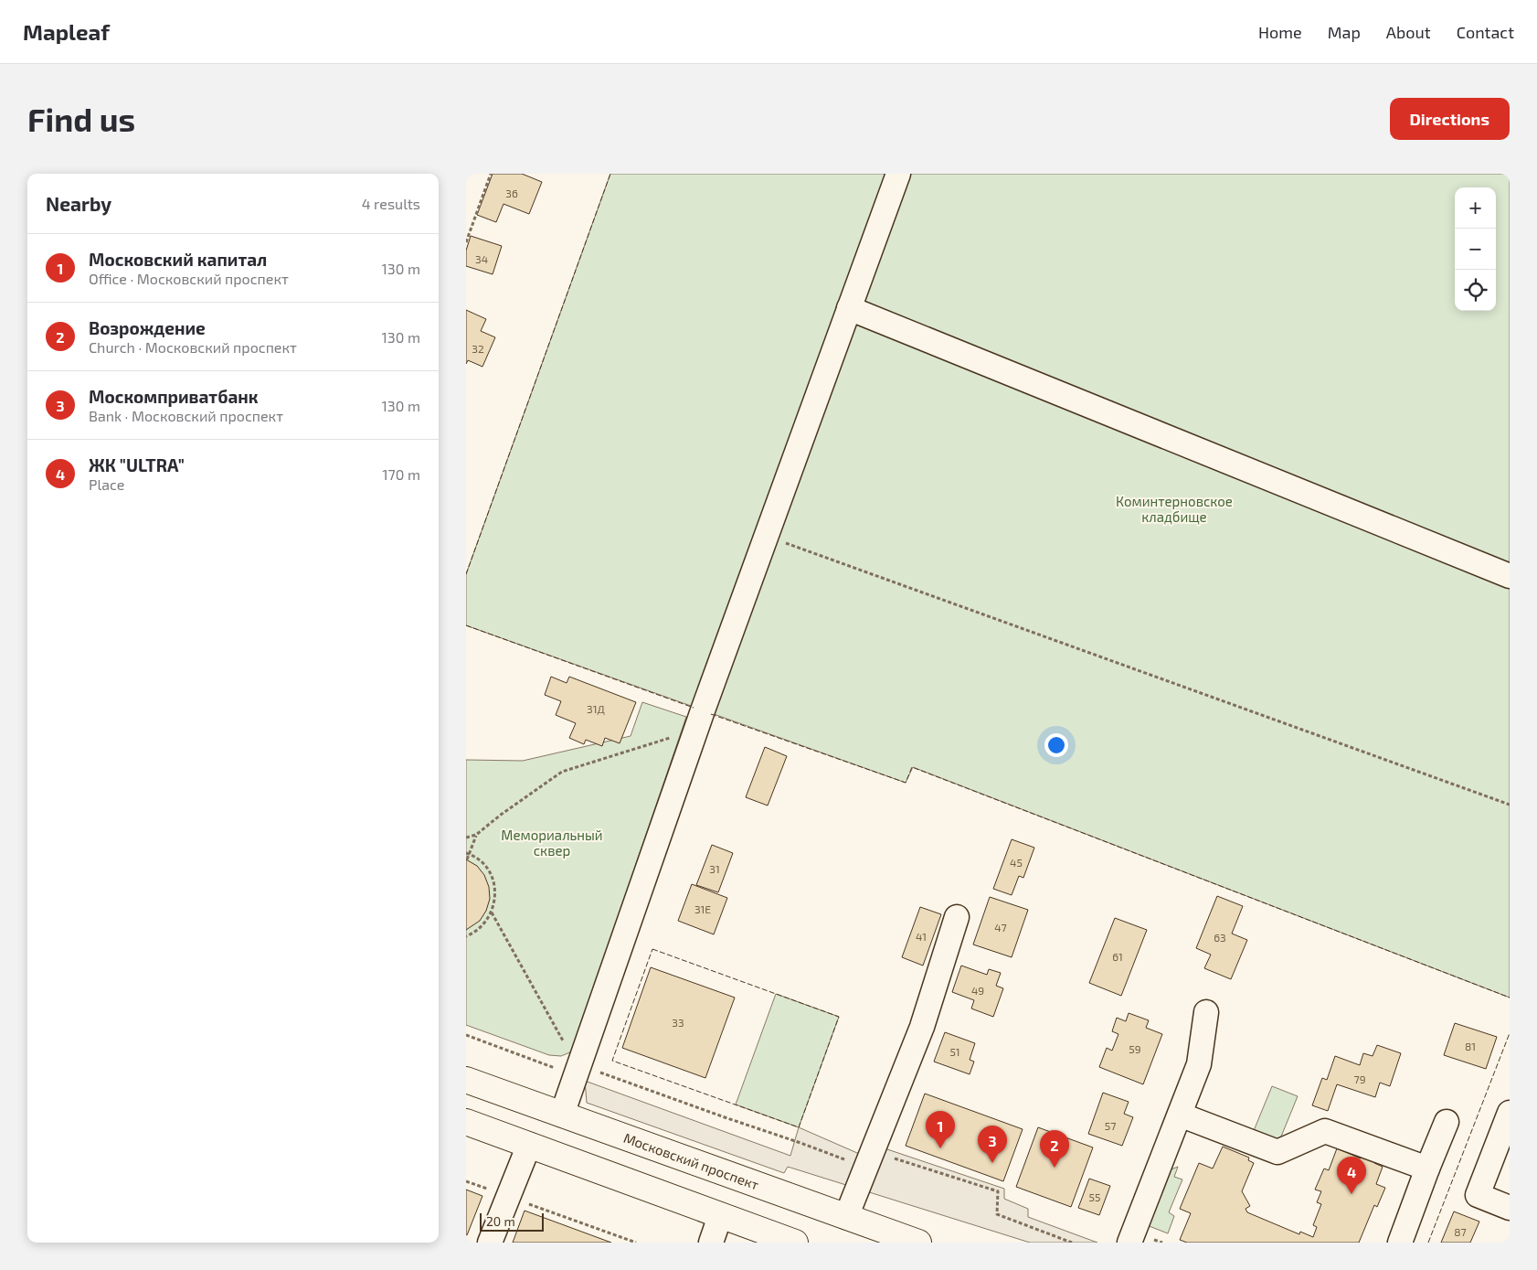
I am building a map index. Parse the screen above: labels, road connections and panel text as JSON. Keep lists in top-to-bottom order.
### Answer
{
  "streets": {
    "main road": ["Московский проспект"]
  },
  "parks": ["Коминтерновское кладбище", "Мемориальный сквер"],
  "house_numbers": [
    "36",
    "34",
    "32",
    "31Д",
    "45",
    "31",
    "31Е",
    "47",
    "41",
    "63",
    "61",
    "49",
    "33",
    "81",
    "59",
    "51",
    "79",
    "57",
    "55",
    "87"
  ],
  "scale_bar": "20 m",
  "page": {
    "header": "Mapleaf",
    "nav": [
      "Home",
      "Map",
      "About",
      "Contact"
    ],
    "buttons": "Directions",
    "title": "Find us",
    "heading": ["Nearby", "4 results"],
    "map_buttons": ["+", "−"],
    "list": [
      {
        "mark": "1",
        "name": "Московский капитал",
        "note": "Office · Московский проспект",
        "value": "130 m"
      },
      {
        "mark": "2",
        "name": "Возрождение",
        "note": "Church · Московский проспект",
        "value": "130 m"
      },
      {
        "mark": "3",
        "name": "Москомприватбанк",
        "note": "Bank · Московский проспект",
        "value": "130 m"
      },
      {
        "mark": "4",
        "name": "ЖК \"ULTRA\"",
        "note": "Place",
        "value": "170 m"
      }
    ],
    "pins": [
      "1",
      "3",
      "2",
      "4"
    ],
    "scale": "20 m"
  }
}
